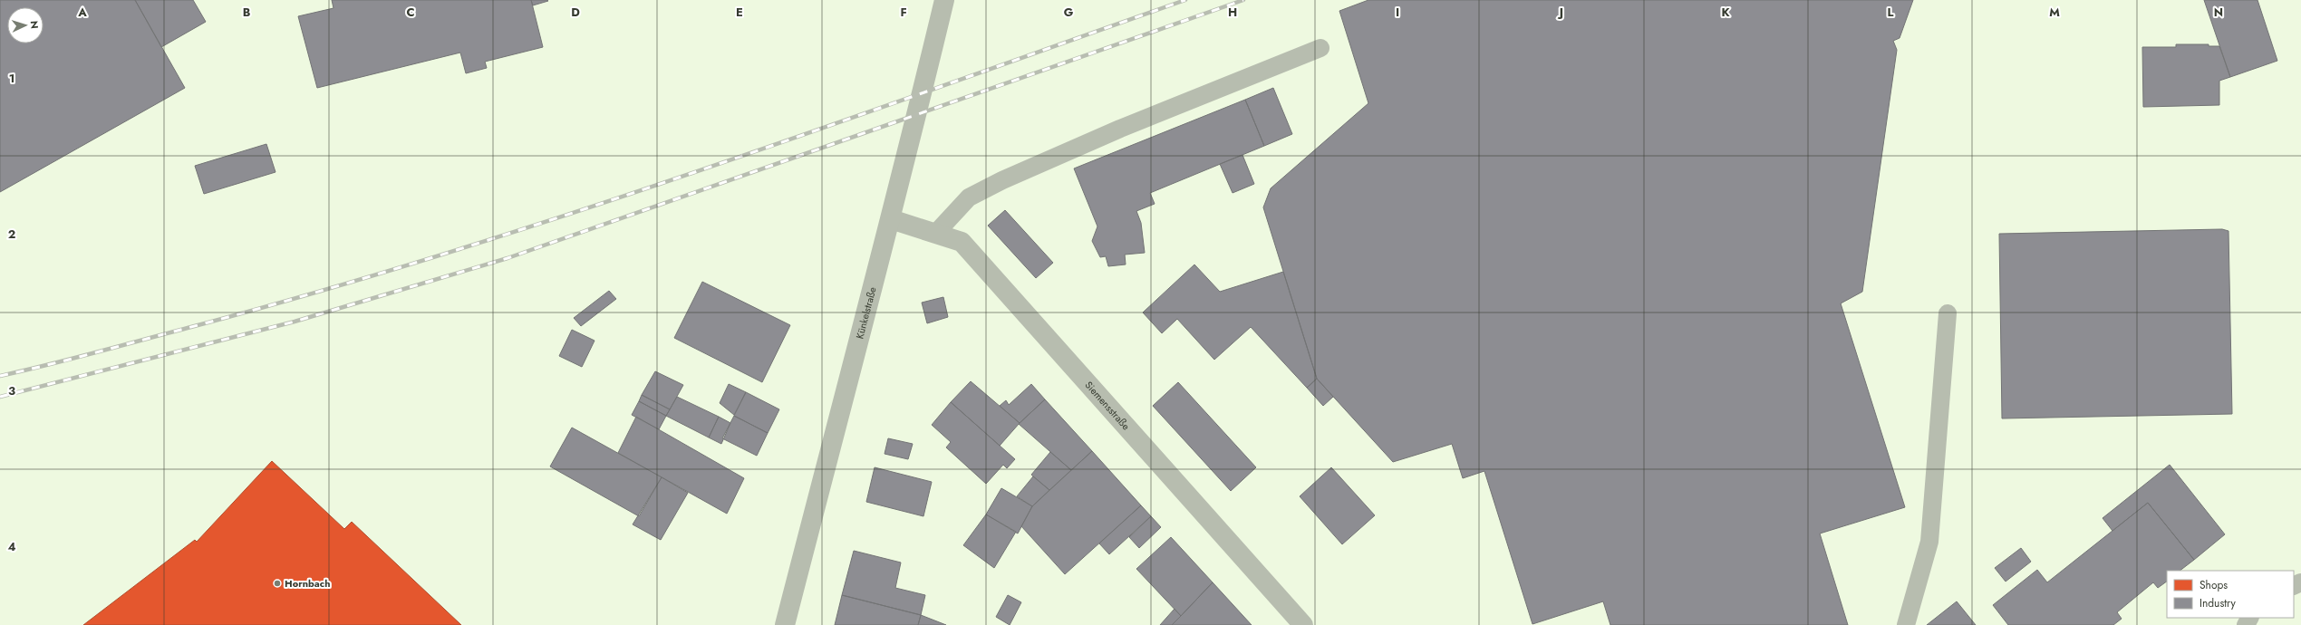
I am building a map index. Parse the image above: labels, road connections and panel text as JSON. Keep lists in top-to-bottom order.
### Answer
{
  "streets": {
    "street": ["Künkelstraße", "Siemensstraße"]
  },
  "crossings": [
    ["Künkelstraße", "Siemensstraße"]
  ],
  "places": ["Hornbach"],
  "legend": ["Shops", "Industry"],
  "north": "right",
  "grid": {
    "columns": [
      "A",
      "B",
      "C",
      "D",
      "E",
      "F",
      "G",
      "H",
      "I",
      "J",
      "K",
      "L",
      "M",
      "N"
    ],
    "rows": [
      "1",
      "2",
      "3",
      "4"
    ]
  }
}
